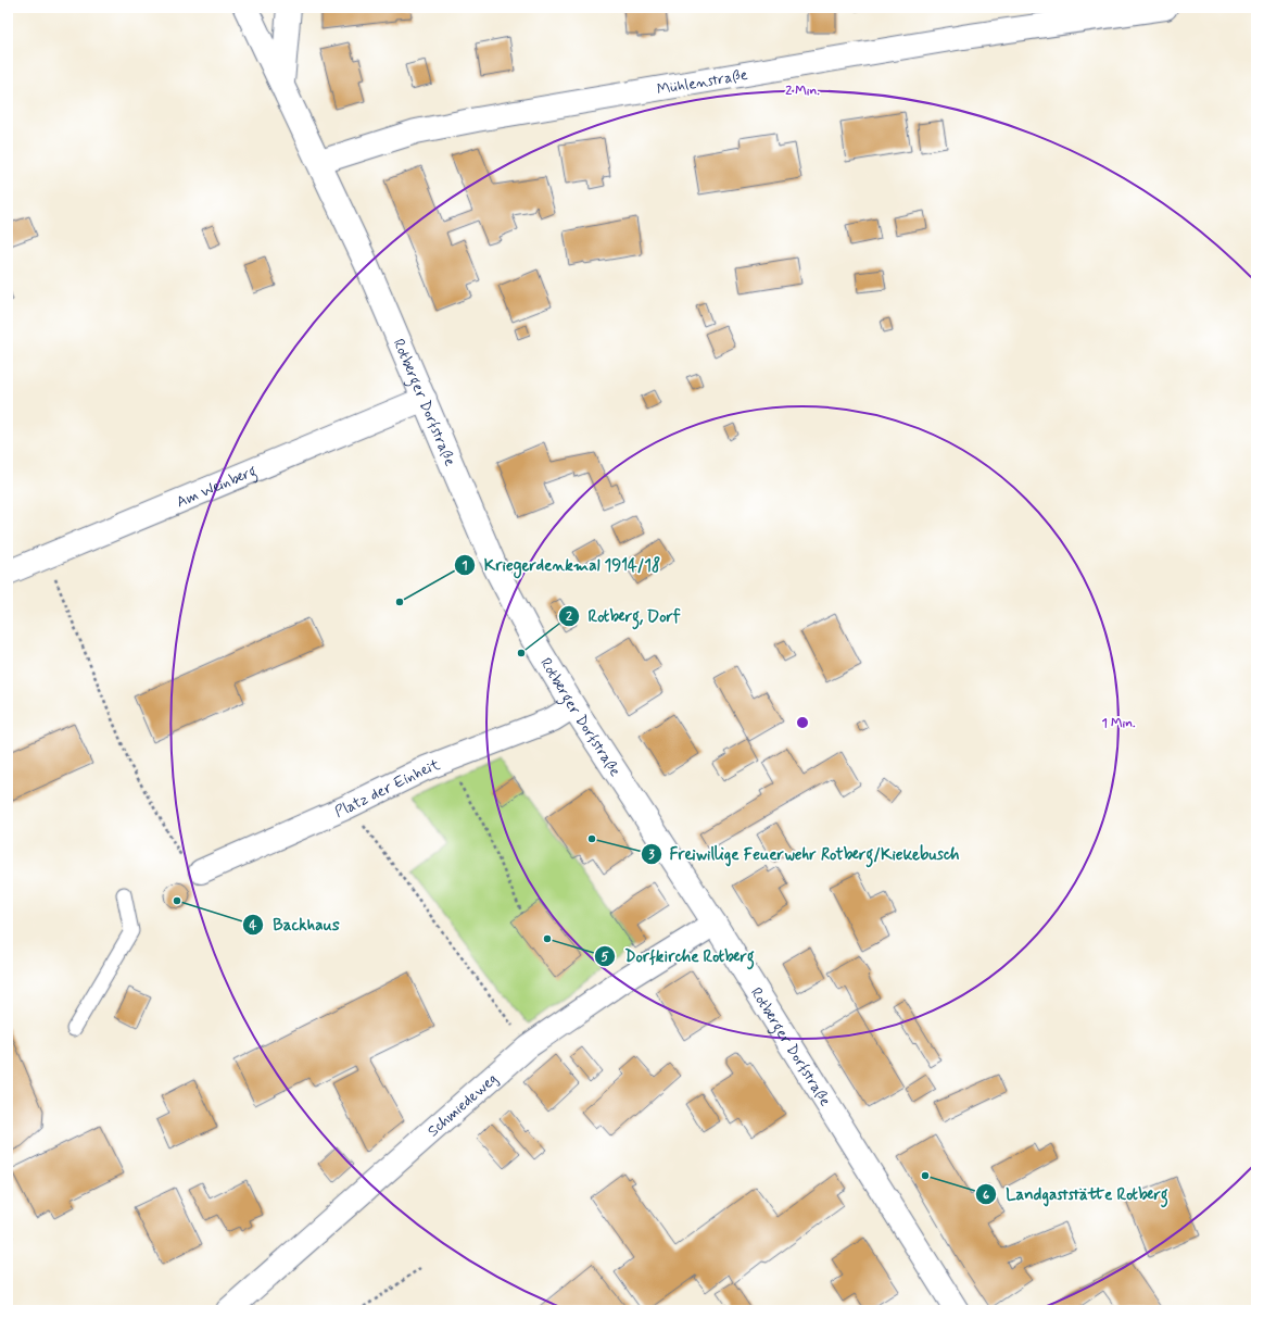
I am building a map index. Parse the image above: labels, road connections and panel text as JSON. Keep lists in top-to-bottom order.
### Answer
{
  "streets": {
    "street": [
      "Mühlenstraße",
      "Rotberger Dorfstraße",
      "Am Weinberg",
      "Platz der Einheit",
      "Schmiedeweg"
    ]
  },
  "crossings": [
    ["Mühlenstraße", "Rotberger Dorfstraße"],
    ["Rotberger Dorfstraße", "Am Weinberg"],
    ["Rotberger Dorfstraße", "Platz der Einheit"],
    ["Rotberger Dorfstraße", "Schmiedeweg"]
  ],
  "places": [
    "Kriegerdenkmal 1914/18",
    "Rotberg, Dorf",
    "Freiwillige Feuerwehr Rotberg/Kiekebusch",
    "Backhaus",
    "Dorfkirche Rotberg",
    "Landgaststätte Rotberg"
  ],
  "rings": ["2 Min.", "1 Min."]
}
